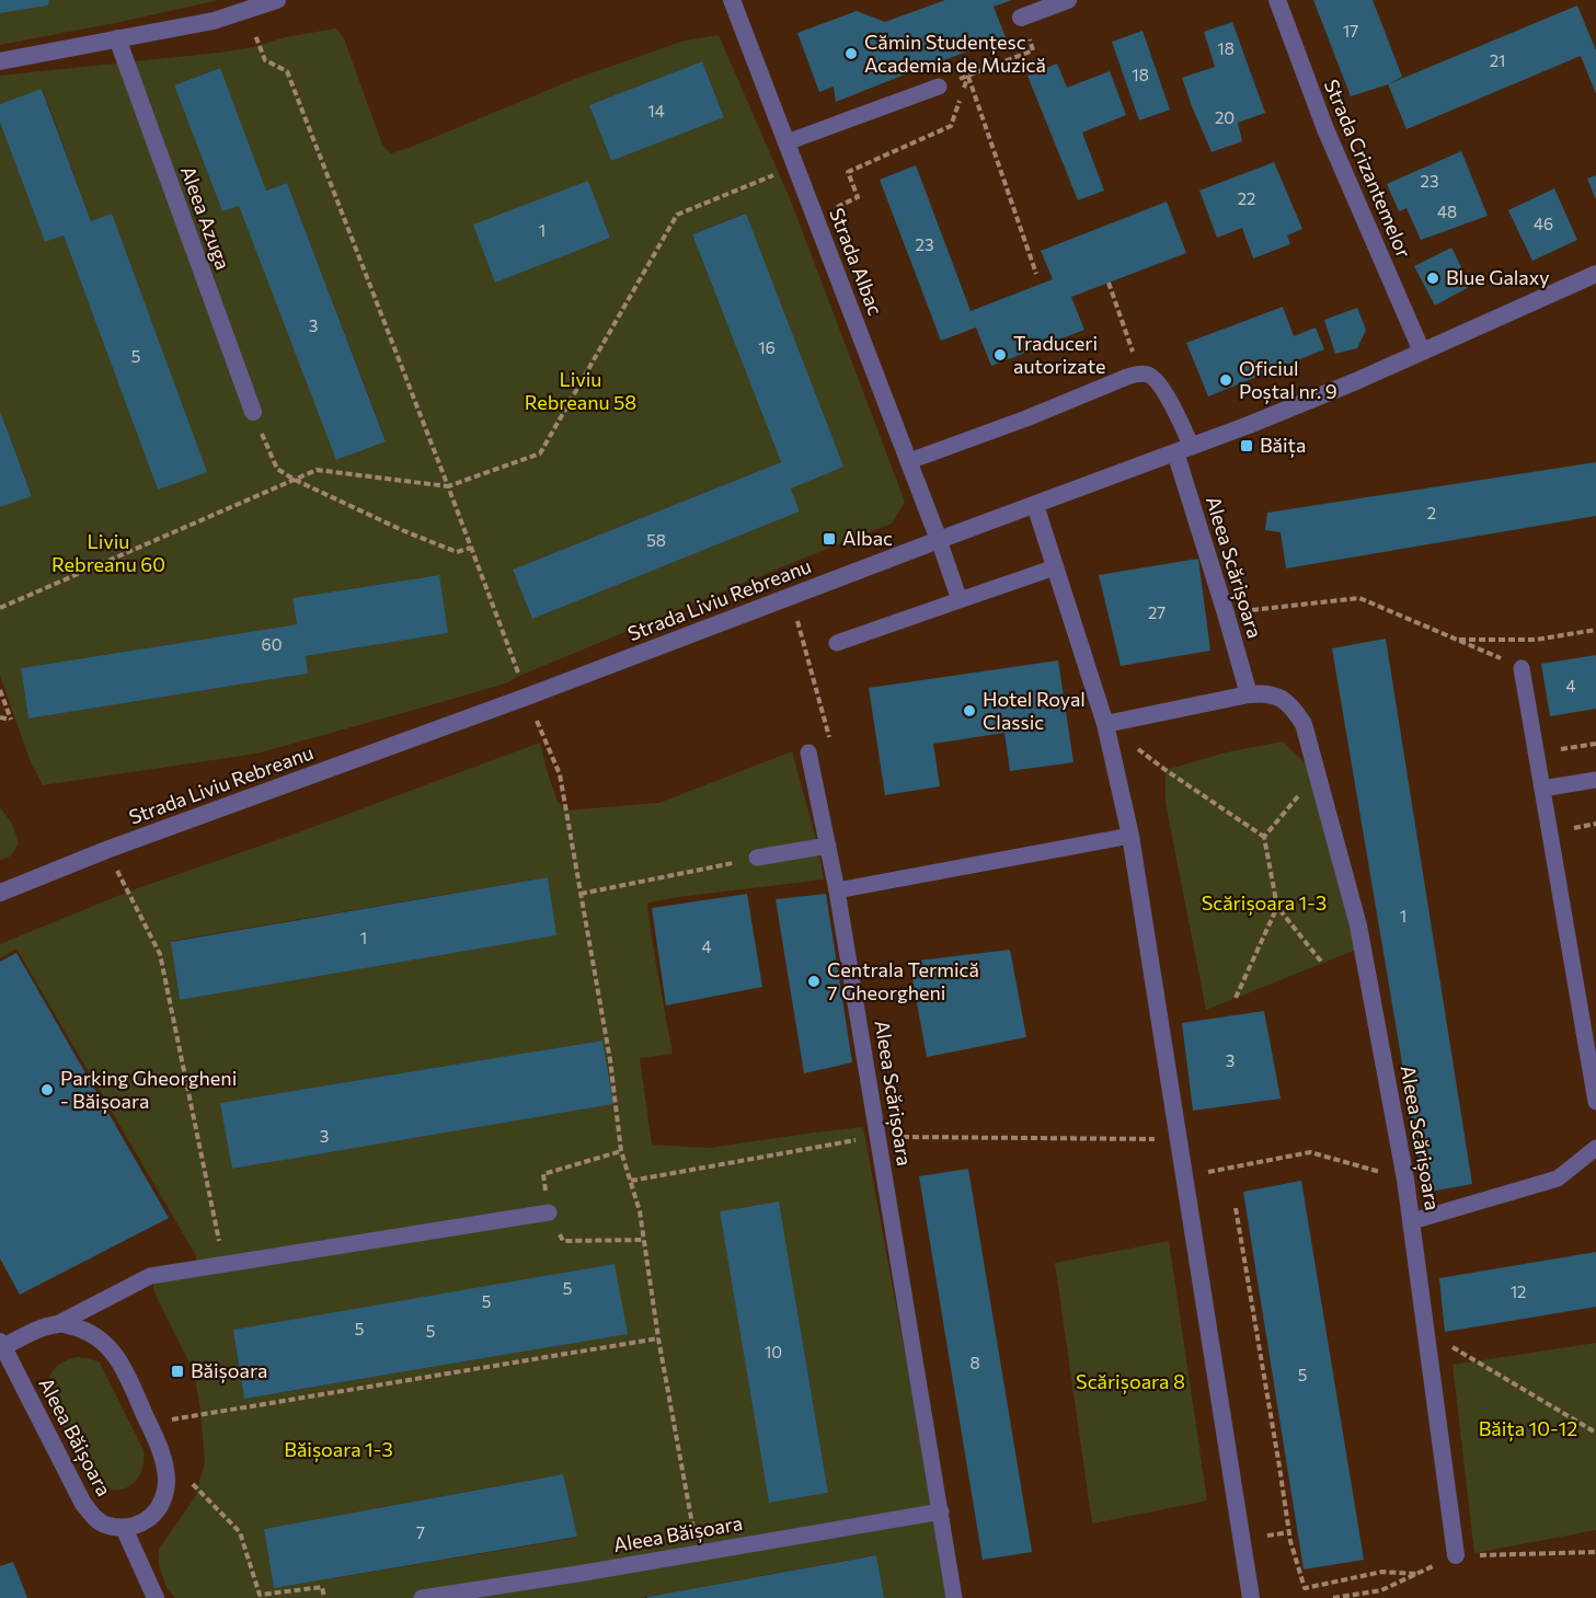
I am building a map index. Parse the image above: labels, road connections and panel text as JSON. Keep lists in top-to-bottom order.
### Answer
{
  "streets": {
    "street": [
      "Strada Crizantemelor",
      "Aleea Azuga",
      "Strada Albac",
      "Aleea Scărișoara",
      "Strada Liviu Rebreanu",
      "Aleea Băișoara"
    ]
  },
  "crossings": [
    ["Strada Crizantemelor", "Strada Liviu Rebreanu"],
    ["Strada Albac", "Strada Liviu Rebreanu"],
    ["Aleea Scărișoara", "Strada Liviu Rebreanu"],
    ["Aleea Scărișoara", "Aleea Băișoara"]
  ],
  "parks": [
    "Liviu Rebreanu 58",
    "Liviu Rebreanu 60",
    "Scărișoara 1-3",
    "Scărișoara 8",
    "Băița 10-12",
    "Băișoara 1-3"
  ],
  "places": {
    "other": [
      "Cămin Studențesc Academia de Muzică",
      "Blue Galaxy",
      "Traduceri autorizate",
      "Oficiul Poștal nr. 9",
      "Hotel Royal Classic",
      "Centrala Termică 7 Gheorgheni",
      "Parking Gheorgheni - Băișoara"
    ],
    "transit": ["Băița", "Albac", "Băișoara"]
  },
  "house_numbers": [
    "17",
    "18",
    "21",
    "18",
    "14",
    "20",
    "23",
    "22",
    "48",
    "46",
    "1",
    "23",
    "3",
    "16",
    "5",
    "2",
    "58",
    "27",
    "60",
    "4",
    "1",
    "1",
    "4",
    "3",
    "3",
    "5",
    "12",
    "5",
    "5",
    "5",
    "10",
    "8",
    "5",
    "7"
  ]
}
